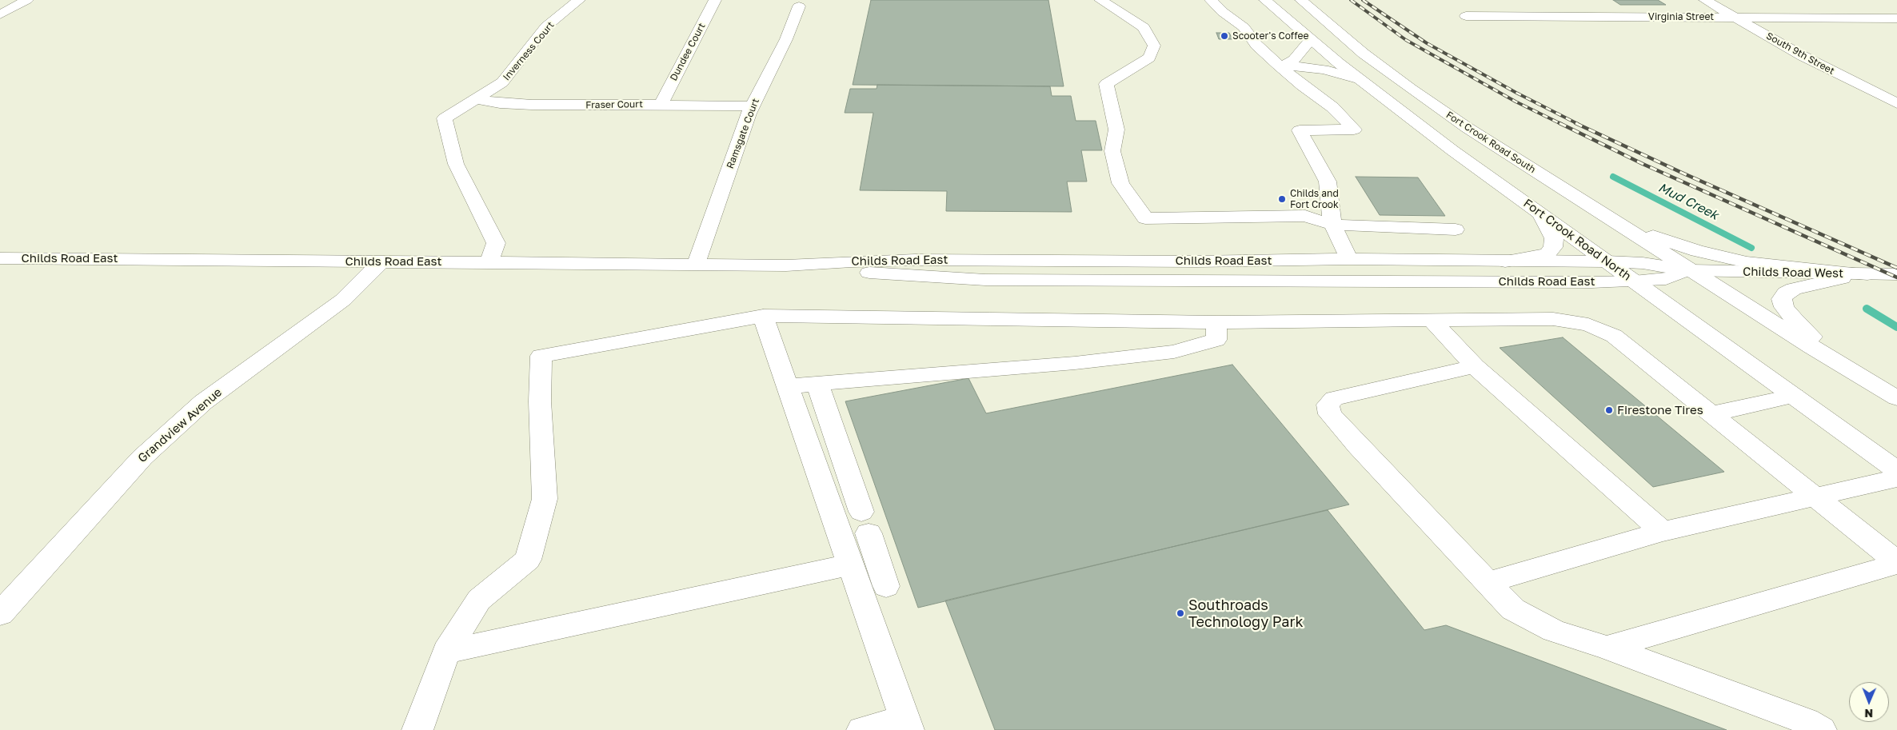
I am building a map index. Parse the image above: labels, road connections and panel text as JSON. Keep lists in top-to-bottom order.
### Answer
{
  "streets": {
    "street": [
      "Virginia Street",
      "Inverness Court",
      "Dundee Court",
      "South 9th Street",
      "Fraser Court",
      "Ramsgate Court",
      "Fort Crook Road South",
      "Fort Crook Road North",
      "Childs Road East",
      "Childs Road West",
      "Grandview Avenue"
    ]
  },
  "crossings": [
    ["Virginia Street", "South 9th Street"],
    ["Inverness Court", "Fraser Court"],
    ["Inverness Court", "Childs Road East"],
    ["Dundee Court", "Fraser Court"],
    ["Fraser Court", "Ramsgate Court"],
    ["Ramsgate Court", "Childs Road East"],
    ["Fort Crook Road South", "Childs Road East"],
    ["Fort Crook Road South", "Childs Road West"],
    ["Fort Crook Road North", "Childs Road East"],
    ["Childs Road East", "Childs Road West"],
    ["Childs Road East", "Grandview Avenue"]
  ],
  "water": ["Mud Creek"],
  "places": [
    "Scooter's Coffee",
    "Childs and Fort Crook",
    "Firestone Tires",
    "Southroads Technology Park"
  ],
  "north": "bottom"
}
